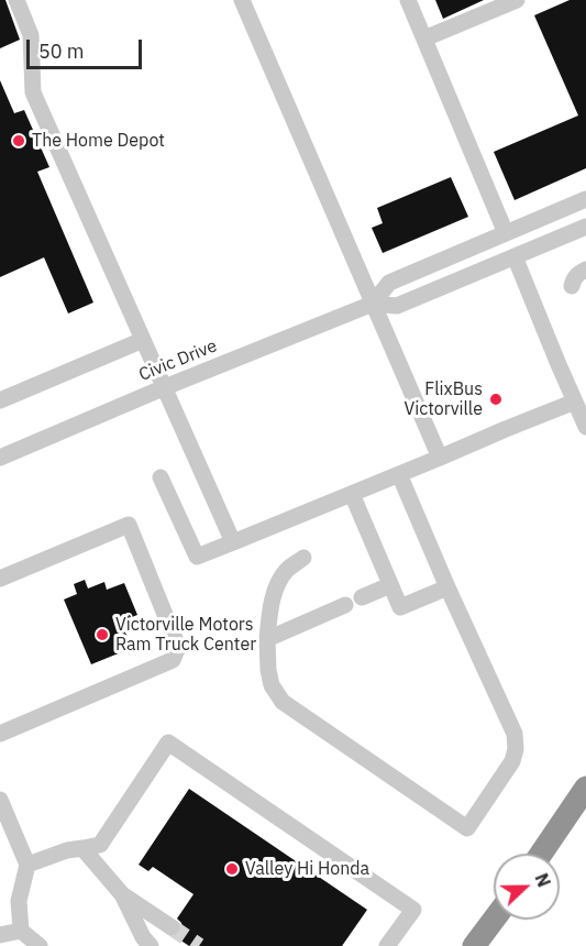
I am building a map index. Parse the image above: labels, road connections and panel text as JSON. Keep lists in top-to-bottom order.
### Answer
{
  "streets": {
    "street": ["Civic Drive"]
  },
  "places": [
    "The Home Depot",
    "FlixBus Victorville",
    "Victorville Motors Ram Truck Center",
    "Valley Hi Honda"
  ],
  "scale_bar": "50 m",
  "north": "right"
}
